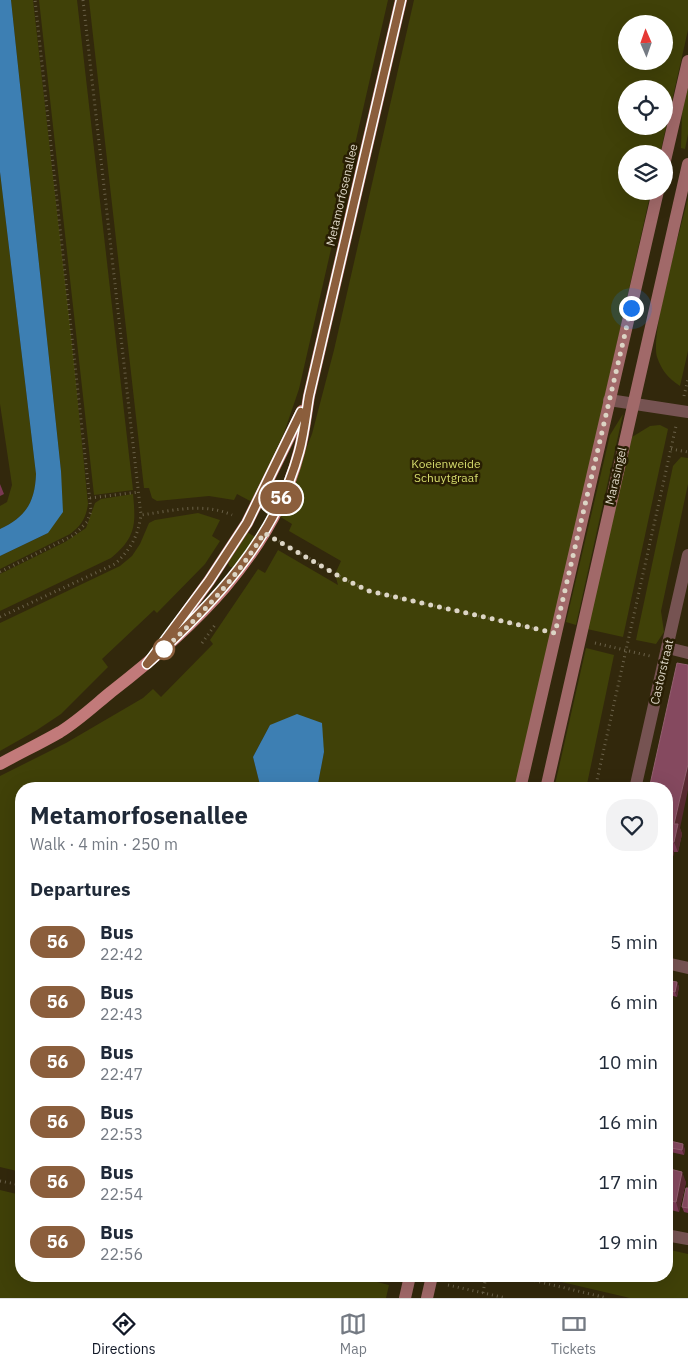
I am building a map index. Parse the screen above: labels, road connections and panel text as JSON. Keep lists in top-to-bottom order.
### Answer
{
  "streets": {
    "main road": ["Metamorfosenallee"],
    "street": ["Marasingel", "Castorstraat"]
  },
  "parks": ["Koeienweide Schuytgraaf"],
  "lines": ["bus line 56"],
  "north": "top",
  "page": {
    "on_map": "56",
    "heading": [
      ["Metamorfosenallee", "Walk · 4 min · 250 m"],
      "Departures"
    ],
    "list": [
      {
        "mark": "56",
        "name": "Bus",
        "note": "22:42",
        "value": "5 min"
      },
      {
        "mark": "56",
        "name": "Bus",
        "note": "22:43",
        "value": "6 min"
      },
      {
        "mark": "56",
        "name": "Bus",
        "note": "22:47",
        "value": "10 min"
      },
      {
        "mark": "56",
        "name": "Bus",
        "note": "22:53",
        "value": "16 min"
      },
      {
        "mark": "56",
        "name": "Bus",
        "note": "22:54",
        "value": "17 min"
      },
      {
        "mark": "56",
        "name": "Bus",
        "note": "22:56",
        "value": "19 min"
      }
    ],
    "tabs": ["Directions", "Map", "Tickets"]
  }
}
